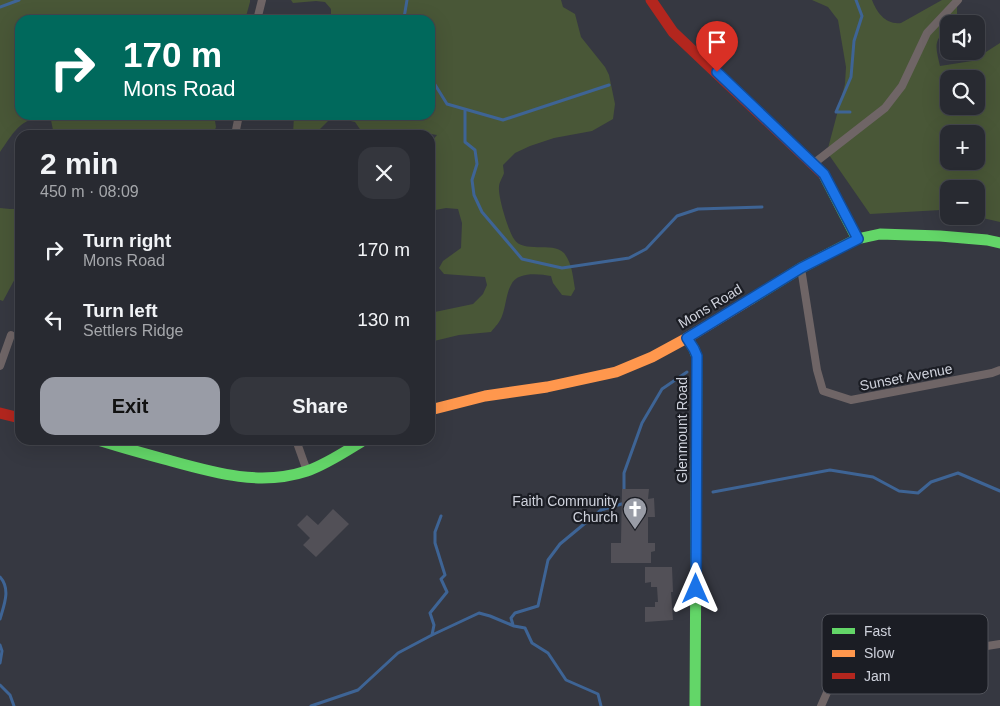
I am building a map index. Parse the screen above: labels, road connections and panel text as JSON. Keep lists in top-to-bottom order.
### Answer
{
  "streets": {
    "main road": ["Mons Road", "Glenmount Road"],
    "street": ["Sunset Avenue"]
  },
  "crossings": [
    ["Mons Road", "Sunset Avenue"],
    ["Mons Road", "Glenmount Road"]
  ],
  "places": {
    "church": ["Faith Community Church"]
  },
  "legend": ["Fast", "Slow", "Jam"],
  "page": {
    "map_buttons": ["+", "−"],
    "turn": ["170 m", "Mons Road"],
    "heading": ["2 min", "450 m · 08:09"],
    "list": [
      {
        "name": "Turn right",
        "note": "Mons Road",
        "value": "170 m"
      },
      {
        "name": "Turn left",
        "note": "Settlers Ridge",
        "value": "130 m"
      }
    ],
    "buttons": ["Exit", "Share"]
  }
}
